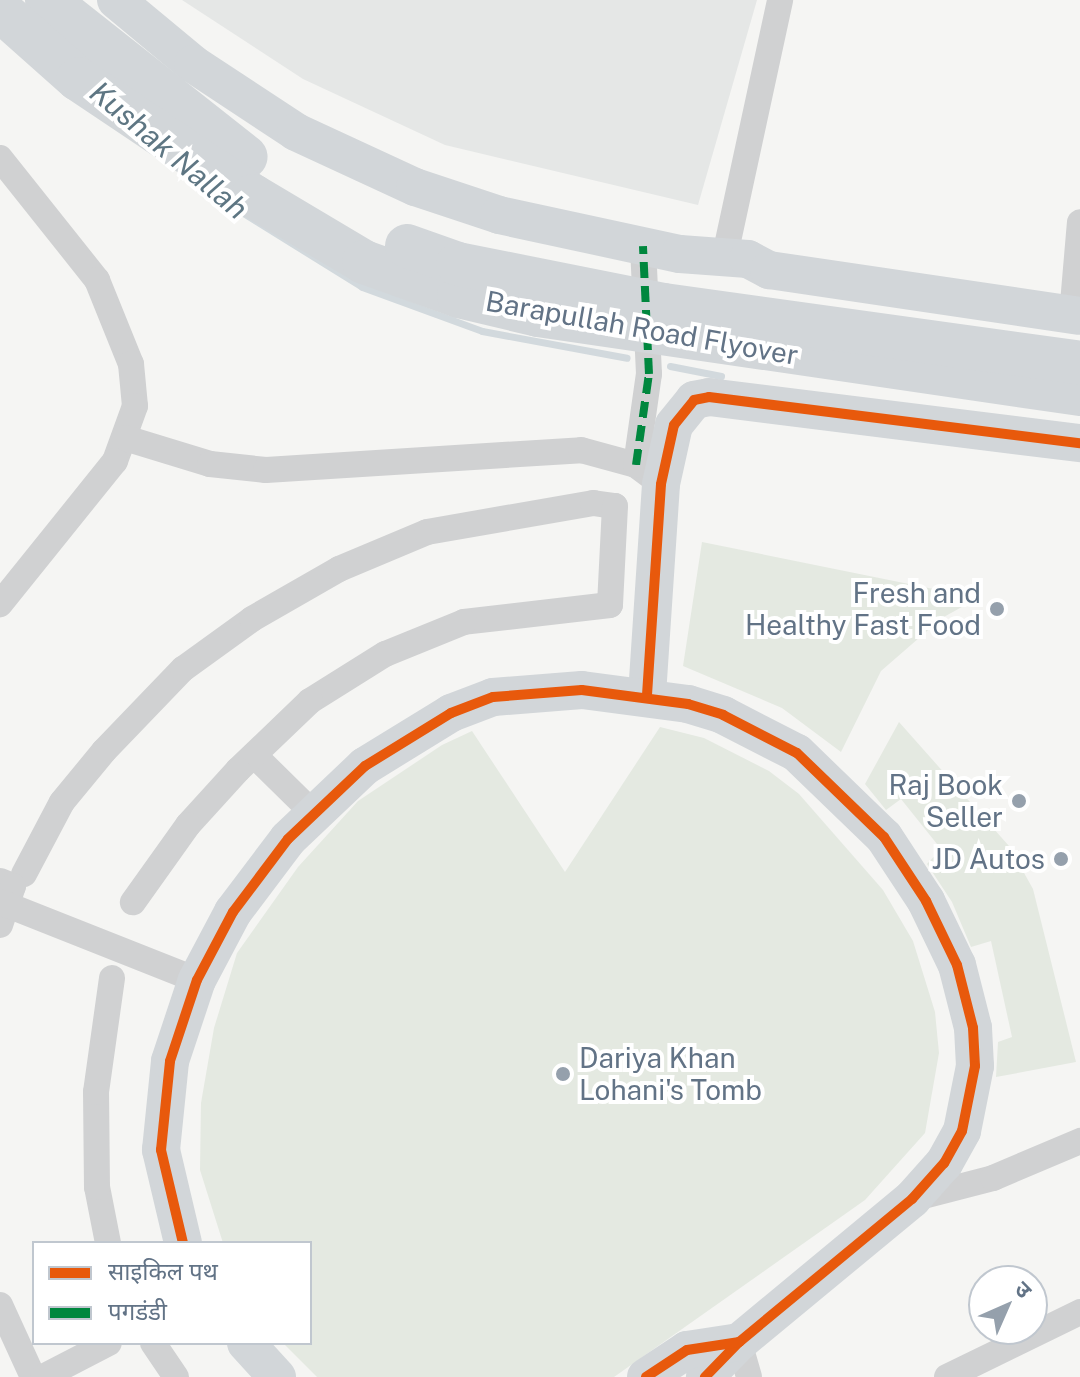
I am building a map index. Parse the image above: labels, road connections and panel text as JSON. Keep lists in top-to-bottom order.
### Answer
{
  "streets": {
    "highway": ["Barapullah Road Flyover"]
  },
  "water": ["Kushak Nallah"],
  "places": [
    "Fresh and Healthy Fast Food",
    "Raj Book Seller",
    "JD Autos",
    "Dariya Khan Lohani's Tomb"
  ],
  "legend": ["साइकिल पथ", "पगडंडी"],
  "north": "top right"
}
